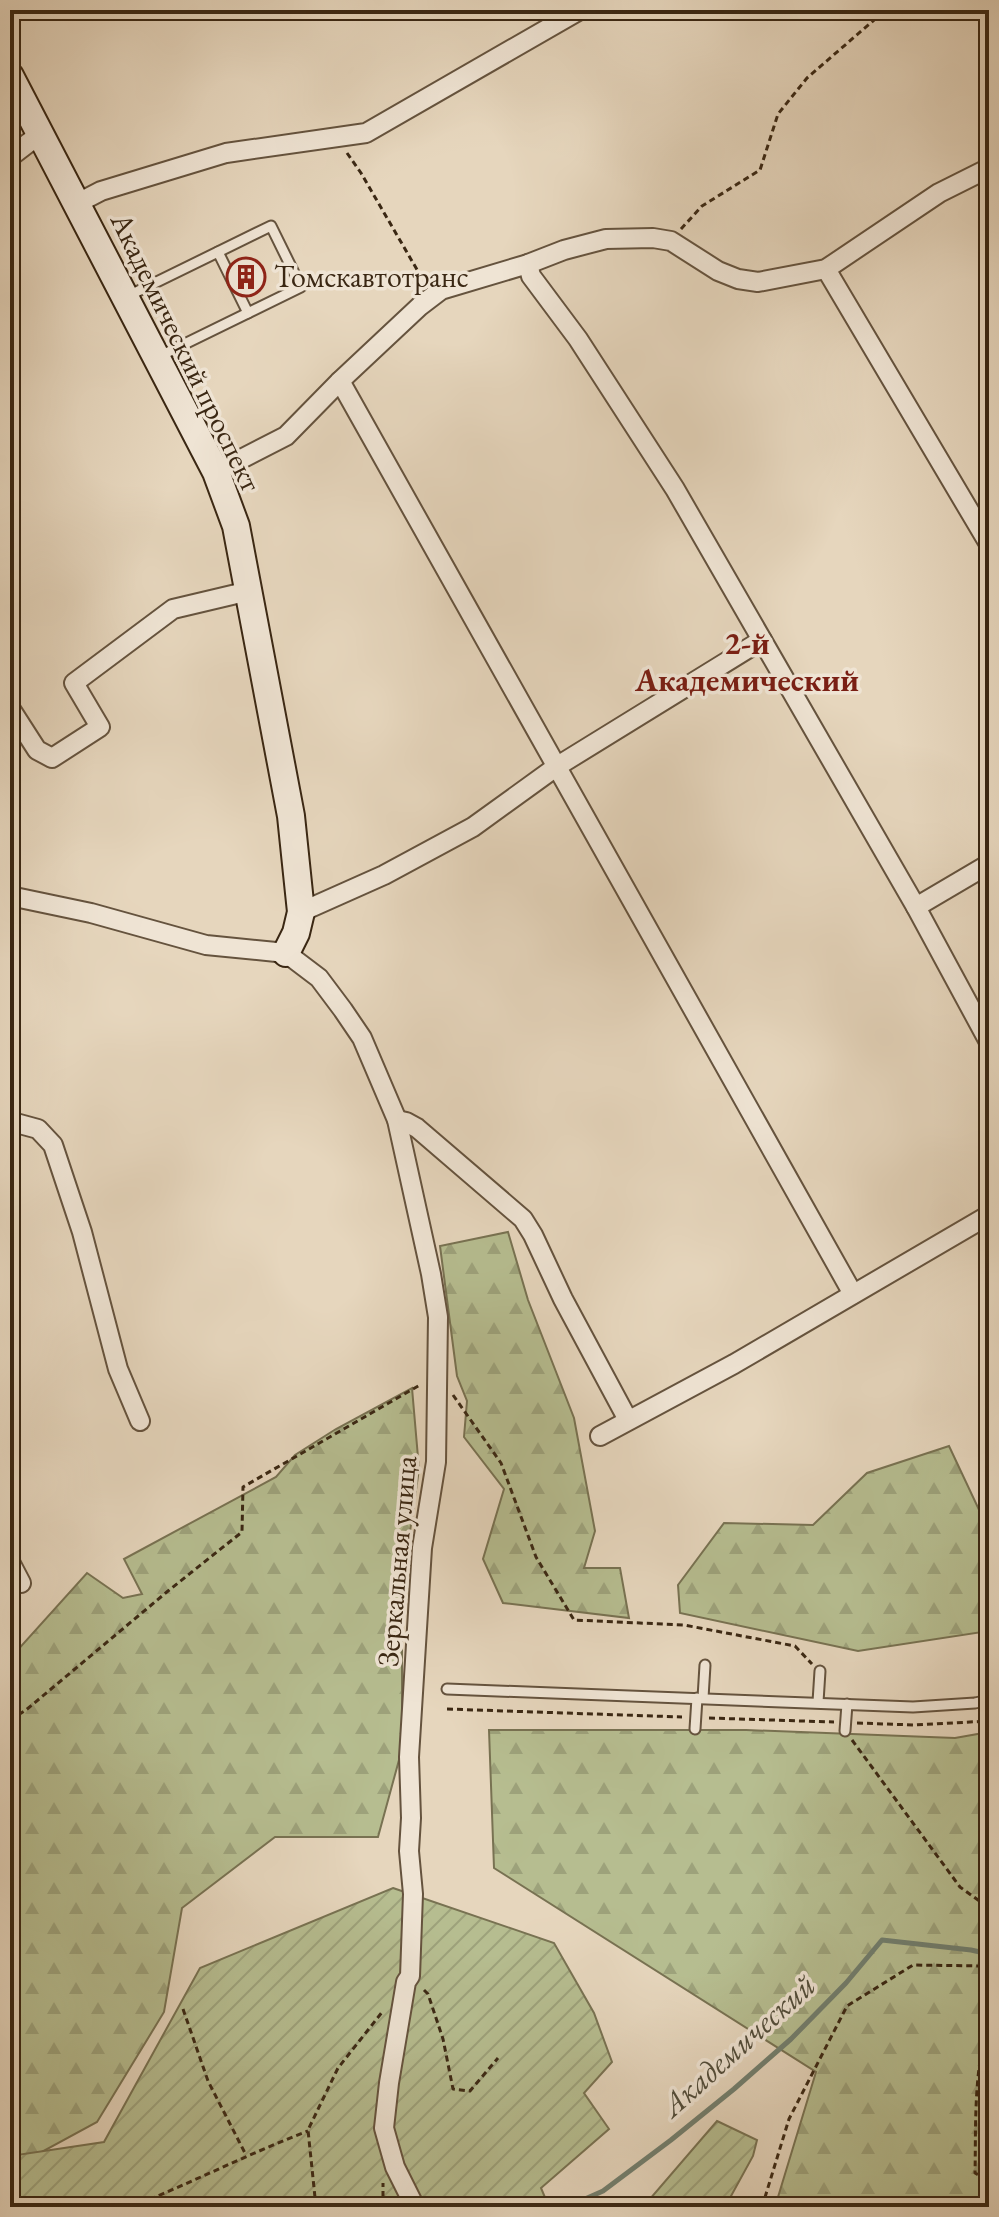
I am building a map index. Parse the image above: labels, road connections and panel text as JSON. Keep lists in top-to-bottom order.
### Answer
{
  "streets": {
    "street": ["Академический проспект", "Зеркальная улица"]
  },
  "crossings": [
    ["Академический проспект", "Зеркальная улица"]
  ],
  "districts": ["2-й Академический"],
  "water": ["Академический"],
  "places": {
    "building": ["Томскавтотранс"]
  }
}
